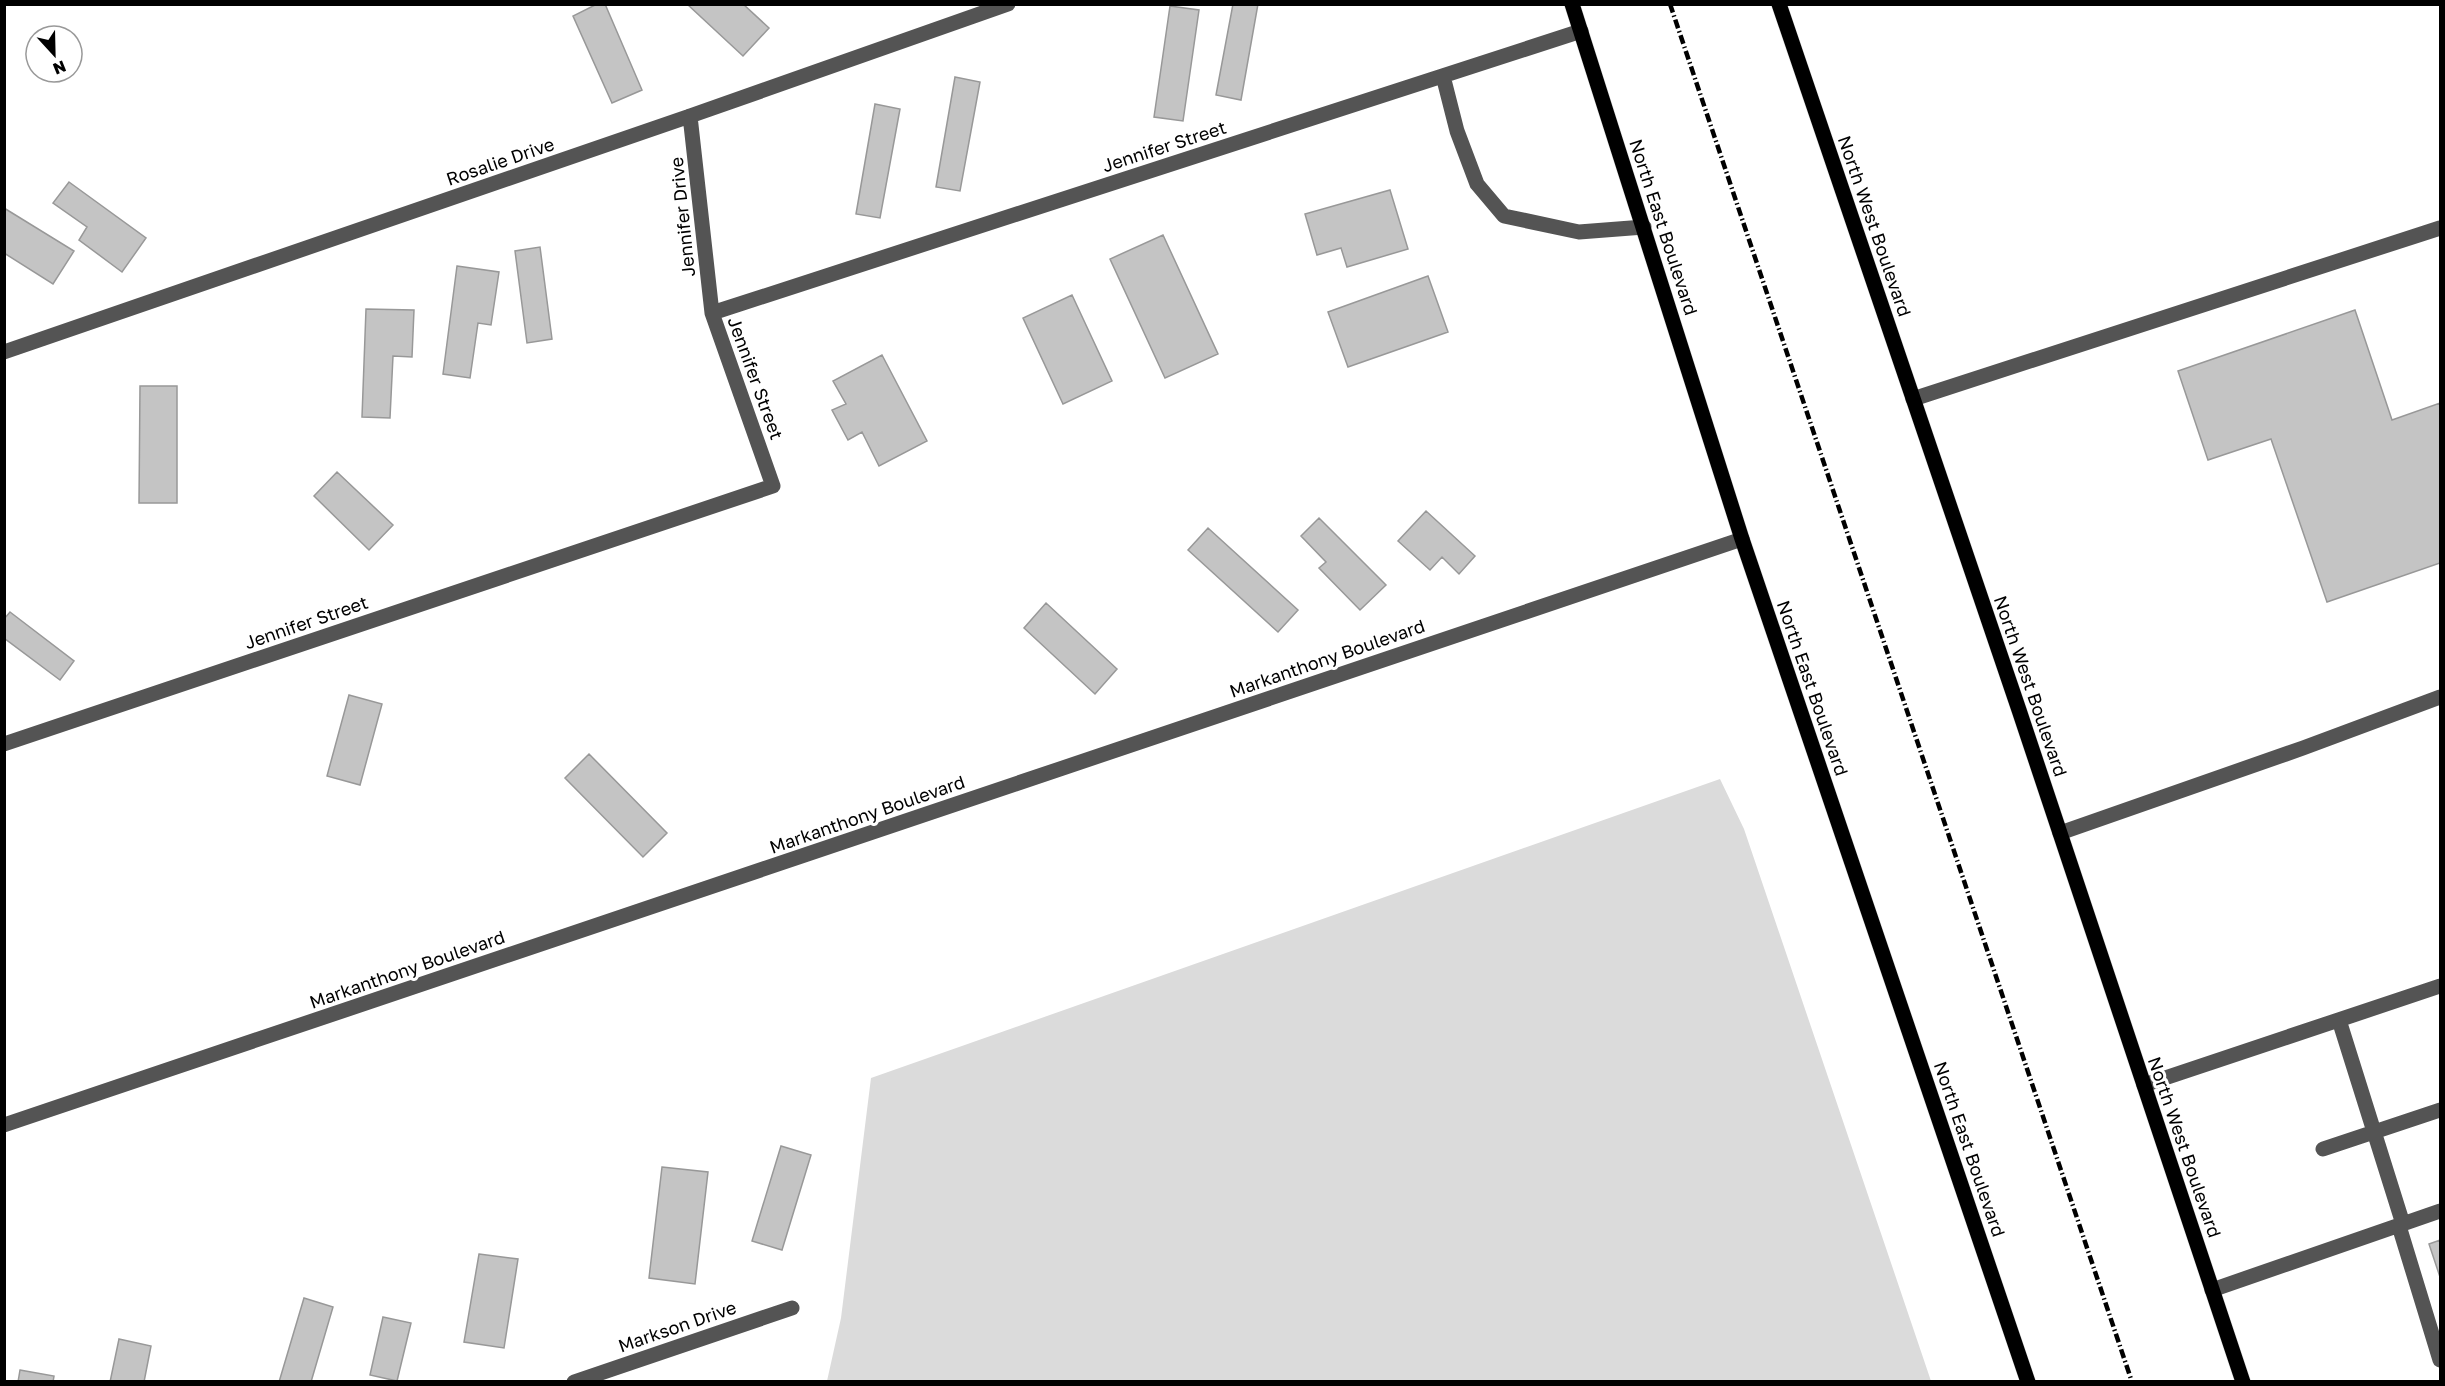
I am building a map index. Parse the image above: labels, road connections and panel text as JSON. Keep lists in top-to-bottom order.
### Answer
{
  "streets": {
    "main road": ["North West Boulevard", "North East Boulevard"],
    "lane": [
      "Jennifer Street",
      "Rosalie Drive",
      "Jennifer Drive",
      "Markanthony Boulevard",
      "Markson Drive"
    ]
  },
  "crossings": [
    ["Jennifer Street", "Jennifer Drive"],
    ["Jennifer Street", "North East Boulevard"],
    ["Rosalie Drive", "Jennifer Drive"],
    ["North East Boulevard", "Markanthony Boulevard"]
  ],
  "north": "bottom"
}
